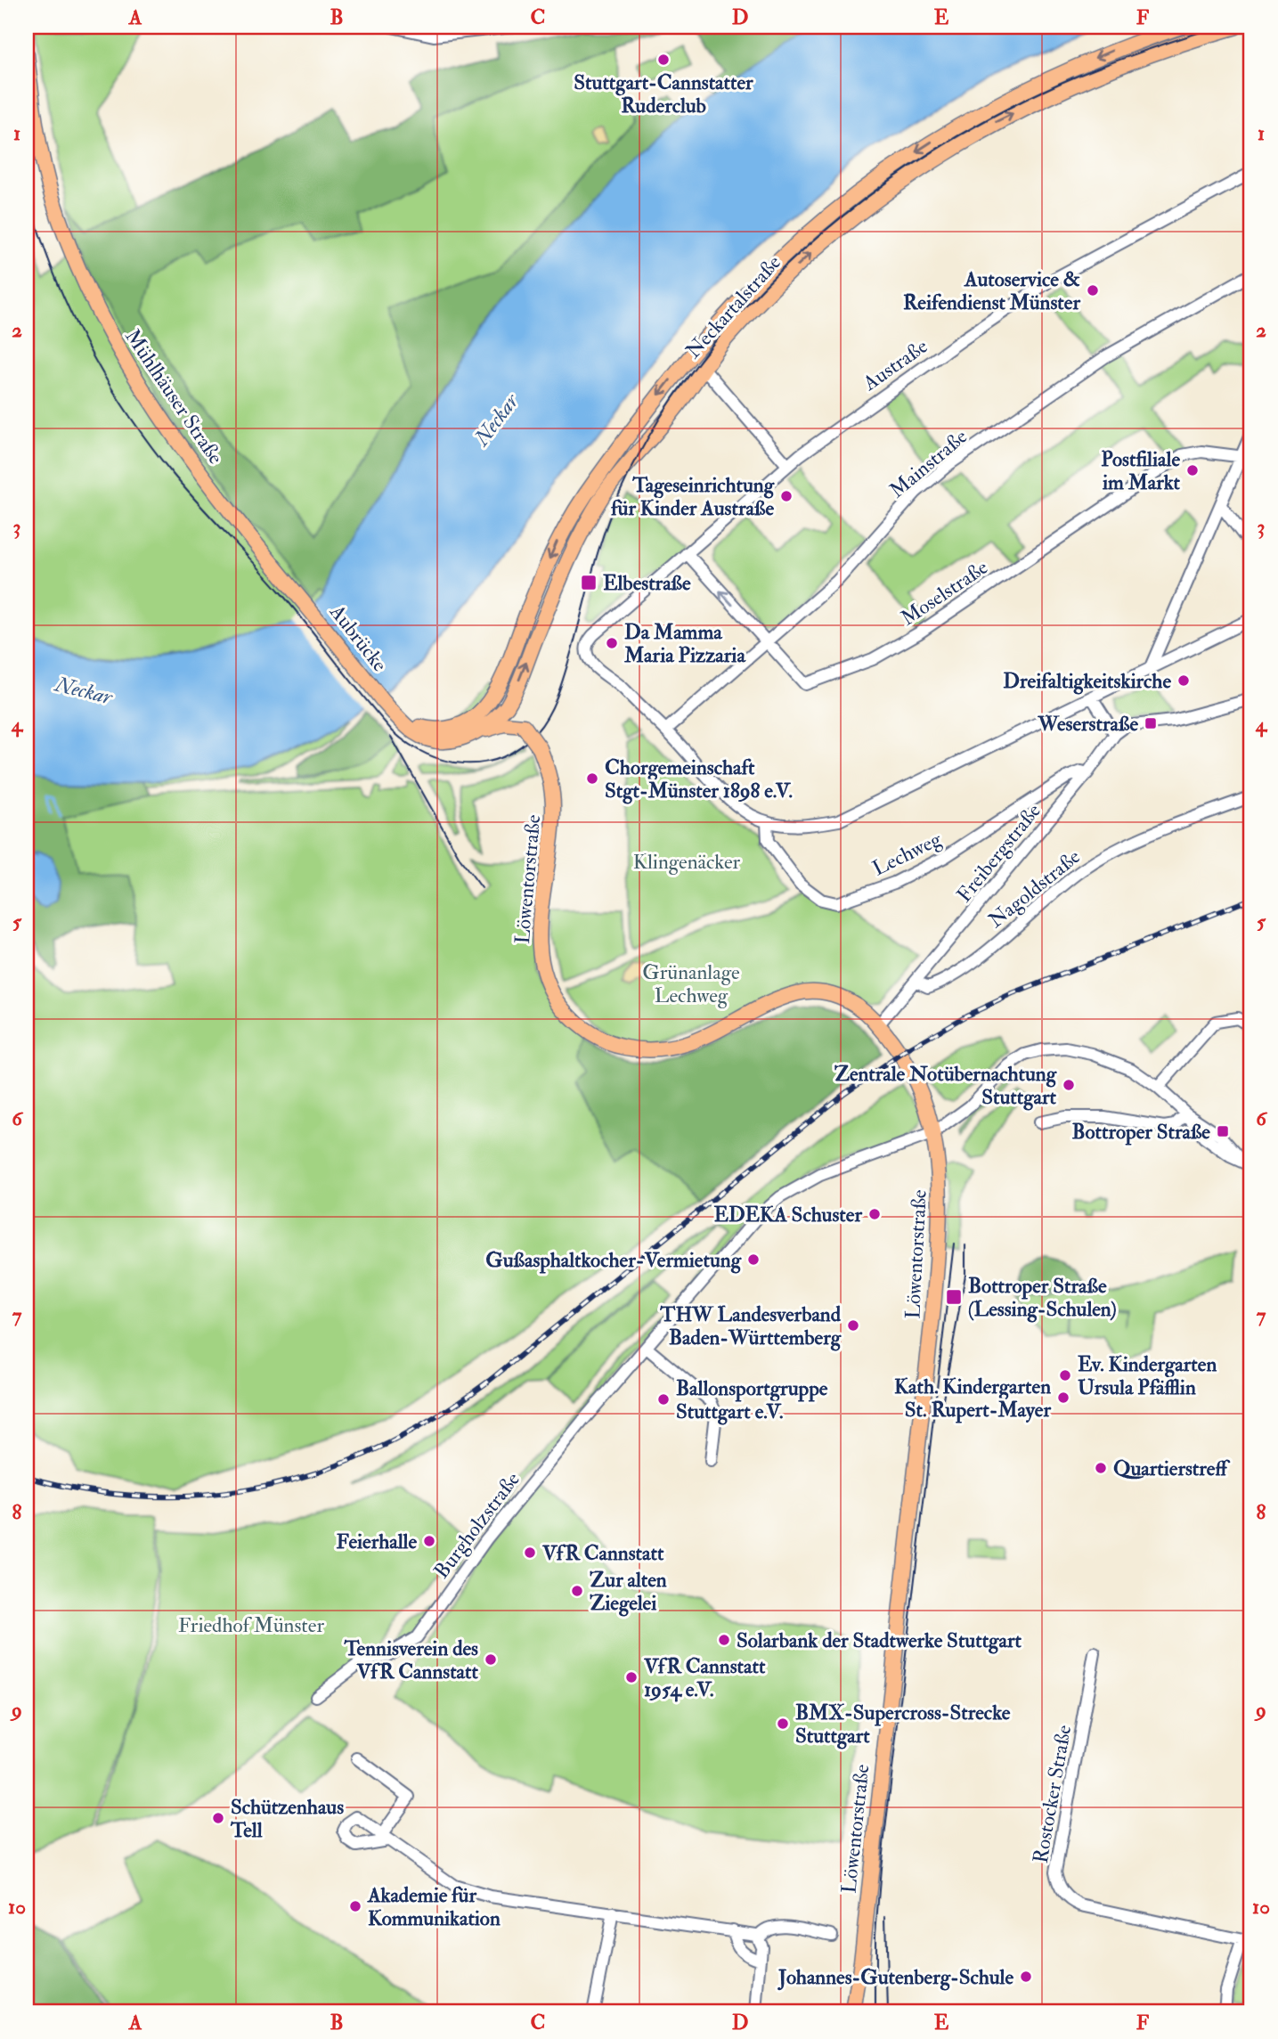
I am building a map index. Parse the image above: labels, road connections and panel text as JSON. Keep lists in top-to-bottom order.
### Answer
{
  "streets": {
    "main road": [
      "Neckartalstraße",
      "Mühlhäuser Straße",
      "Aubrücke",
      "Löwentorstraße"
    ],
    "street": [
      "Austraße",
      "Mainstraße",
      "Moselstraße",
      "Freibergstraße",
      "Lechweg",
      "Nagoldstraße",
      "Burgholzstraße",
      "Rostocker Straße"
    ]
  },
  "crossings": [
    ["Neckartalstraße", "Aubrücke"],
    ["Neckartalstraße", "Löwentorstraße"],
    ["Austraße", "Mainstraße"],
    ["Austraße", "Moselstraße"],
    ["Mühlhäuser Straße", "Aubrücke"],
    ["Mainstraße", "Moselstraße"],
    ["Freibergstraße", "Lechweg"],
    ["Freibergstraße", "Löwentorstraße"],
    ["Freibergstraße", "Nagoldstraße"],
    ["Löwentorstraße", "Burgholzstraße"]
  ],
  "water": ["Neckar"],
  "parks": ["Klingenäcker", "Grünanlage Lechweg", "Friedhof Münster"],
  "places": {
    "other": [
      "Stuttgart-Cannstatter Ruderclub",
      "Autoservice & Reifendienst Münster",
      "Postfiliale im Markt",
      "Tageseinrichtung für Kinder Austraße",
      "Da Mamma Maria Pizzaria",
      "Dreifaltigkeitskirche",
      "Chorgemeinschaft Stgt-Münster 1898 e.V.",
      "Zentrale Notübernachtung Stuttgart",
      "EDEKA Schuster",
      "Gußasphaltkocher-Vermietung",
      "THW Landesverband Baden-Württemberg",
      "Ev. Kindergarten Ursula Pfäfflin",
      "Kath. Kindergarten St. Rupert-Mayer",
      "Ballonsportgruppe Stuttgart e.V.",
      "Quartierstreff",
      "Feierhalle",
      "VfR Cannstatt",
      "Zur alten Ziegelei",
      "Solarbank der Stadtwerke Stuttgart",
      "Tennisverein des VfR Cannstatt",
      "VfR Cannstatt 1954 e.V.",
      "BMX-Supercross-Strecke Stuttgart",
      "Schützenhaus Tell",
      "Akademie für Kommunikation",
      "Johannes-Gutenberg-Schule"
    ],
    "transit": [
      "Elbestraße",
      "Weserstraße",
      "Bottroper Straße",
      "Bottroper Straße (Lessing-Schulen)"
    ]
  },
  "grid": {
    "columns": [
      "A",
      "B",
      "C",
      "D",
      "E",
      "F"
    ],
    "rows": [
      "1",
      "2",
      "3",
      "4",
      "5",
      "6",
      "7",
      "8",
      "9",
      "10"
    ]
  }
}
